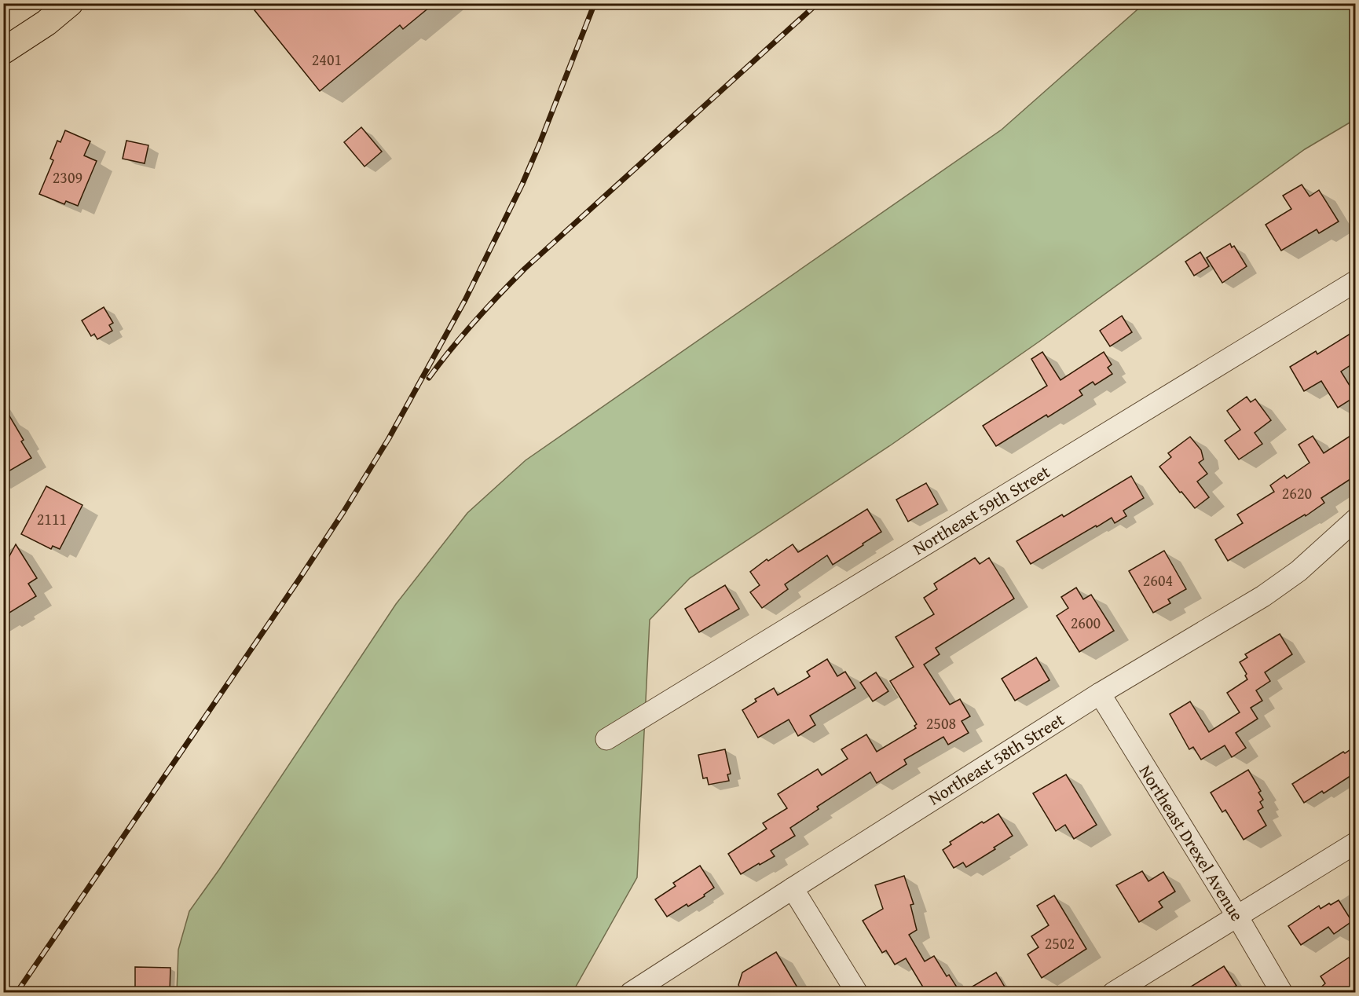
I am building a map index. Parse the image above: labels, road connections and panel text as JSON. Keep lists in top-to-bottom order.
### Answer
{
  "streets": {
    "street": ["Northeast 59th Street", "Northeast 58th Street", "Northeast Drexel Avenue"]
  },
  "crossings": [
    ["Northeast 58th Street", "Northeast Drexel Avenue"]
  ],
  "house_numbers": [
    "2401",
    "2309",
    "2620",
    "2111",
    "2604",
    "2600",
    "2508",
    "2502"
  ]
}
